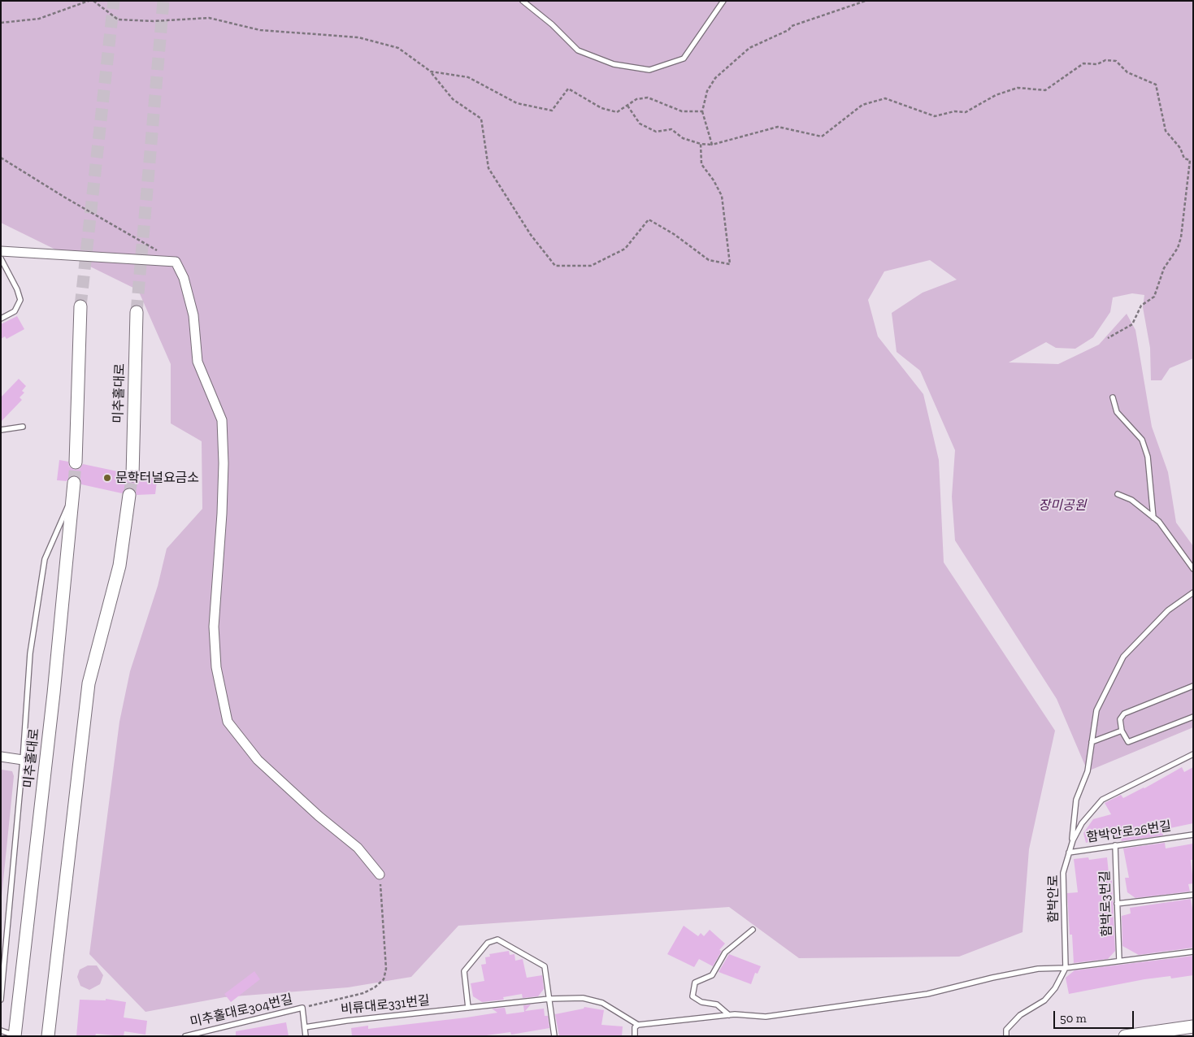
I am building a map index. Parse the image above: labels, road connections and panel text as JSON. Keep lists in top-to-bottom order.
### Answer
{
  "streets": {
    "main road": ["미추홀대로"],
    "lane": [
      "함박안로26번길",
      "함박안로",
      "함박로3번길",
      "비류대로331번길",
      "미추홀대로304번길"
    ]
  },
  "crossings": [
    ["함박안로26번길", "함박안로"],
    ["함박안로26번길", "함박로3번길"]
  ],
  "parks": ["장미공원"],
  "places": ["문학터널요금소"],
  "scale_bar": "50 m"
}
